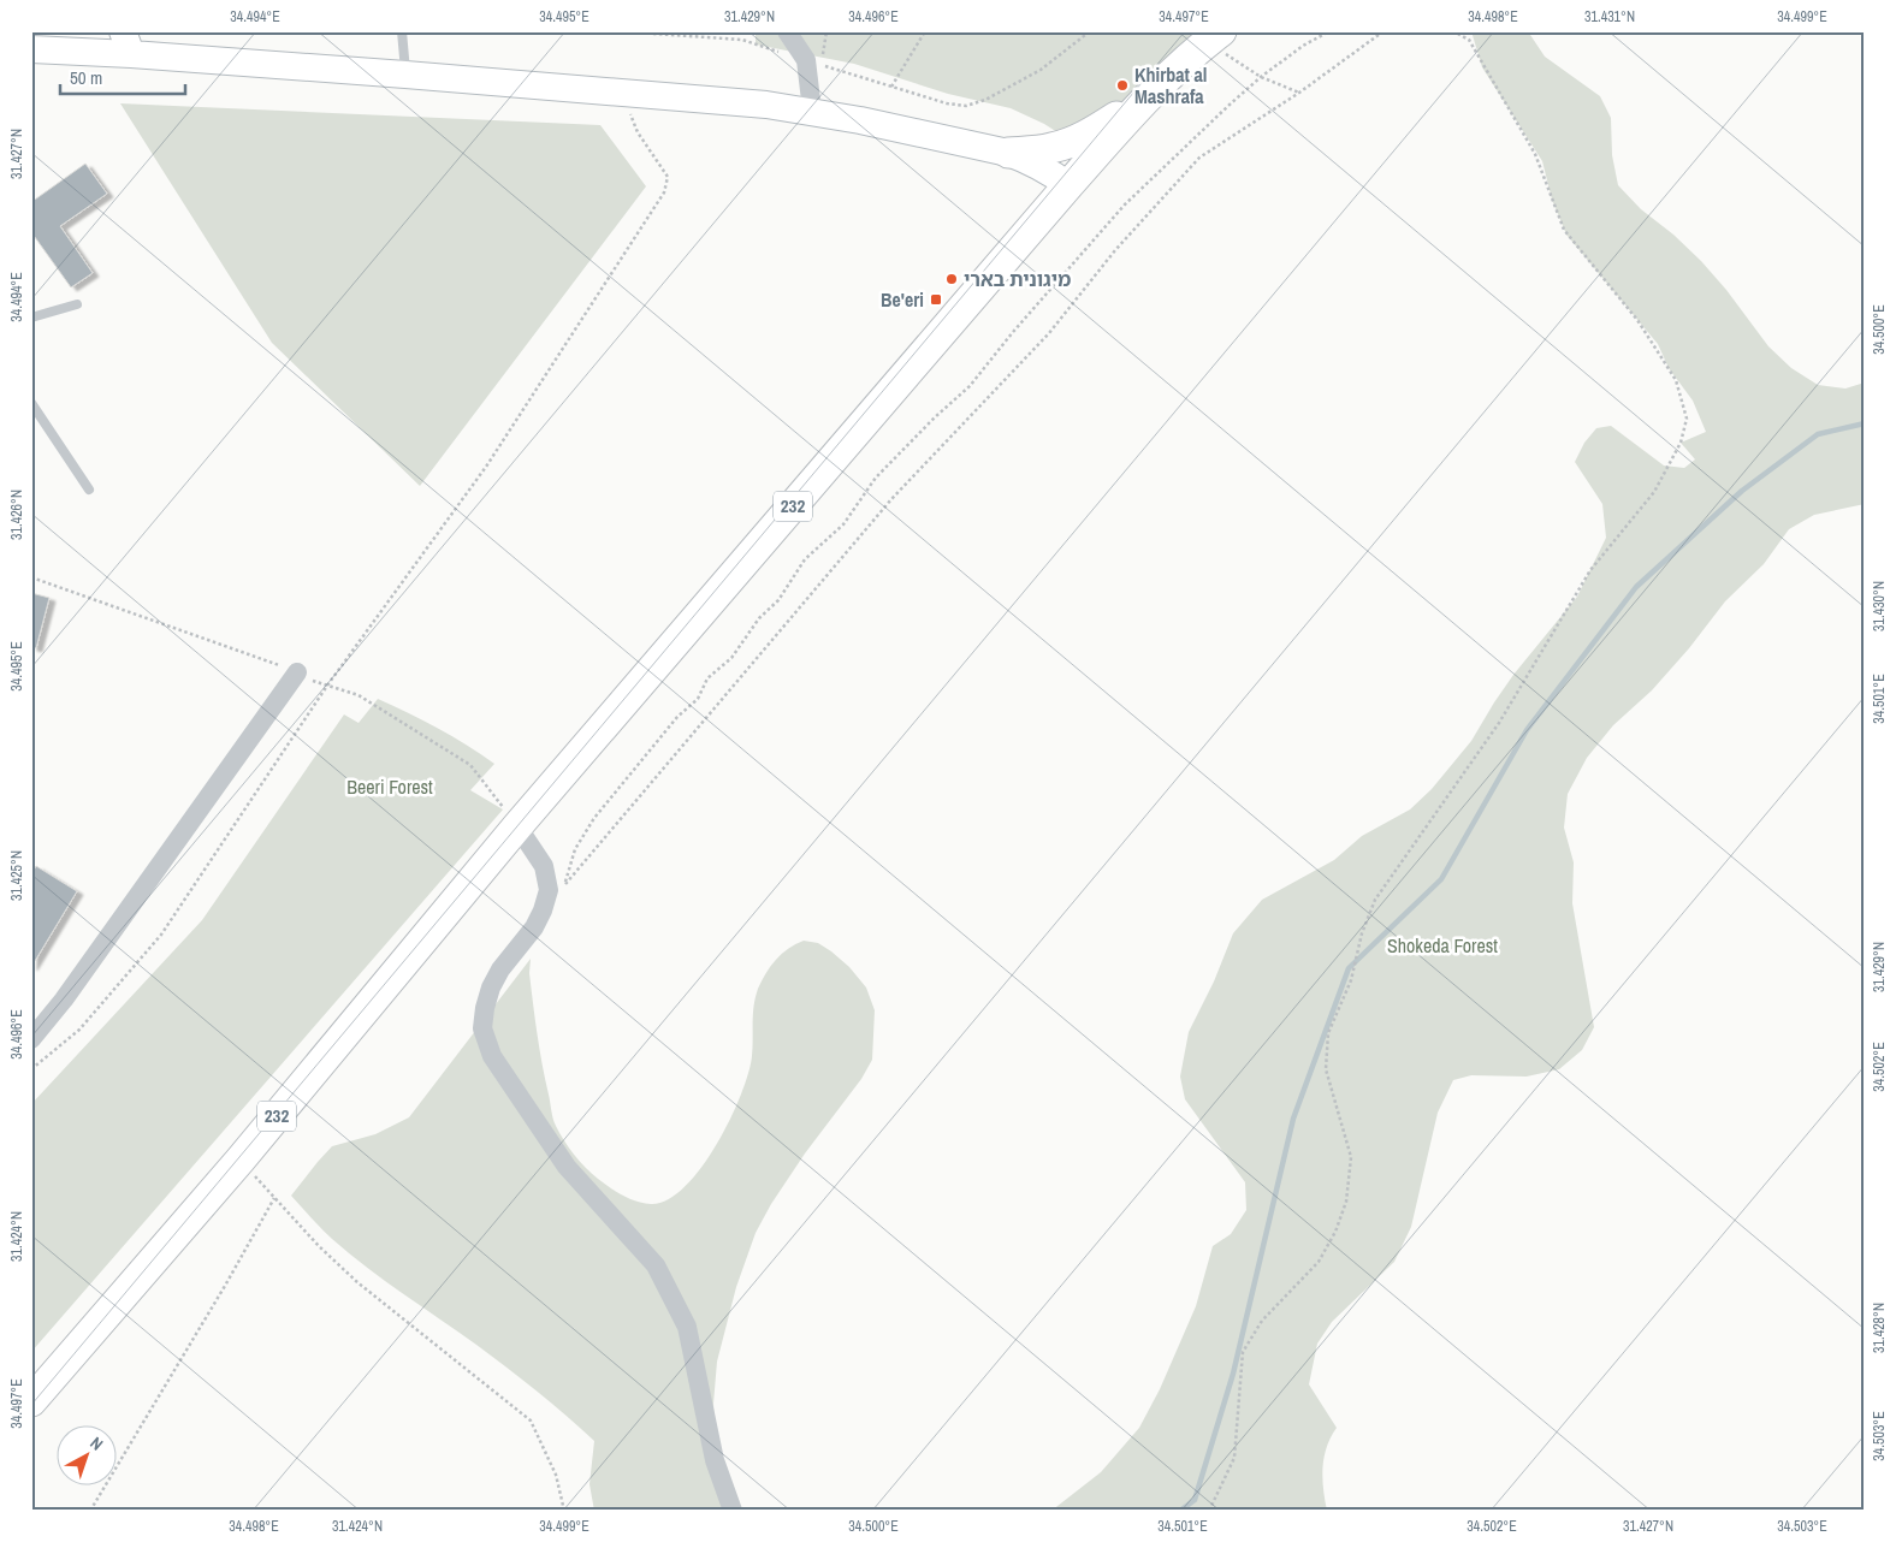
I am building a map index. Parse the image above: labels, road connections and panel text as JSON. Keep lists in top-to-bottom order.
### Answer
{
  "streets": {
    "main road": ["232"]
  },
  "parks": ["Beeri Forest", "Shokeda Forest"],
  "places": {
    "other": ["Khirbat al Mashrafa", "מיגונית בארי"],
    "transit": ["Be'eri"]
  },
  "scale_bar": "50 m",
  "north": "top right",
  "coordinates": [
    "34.494°E",
    "34.495°E",
    "31.429°N",
    "34.496°E",
    "34.497°E",
    "34.498°E",
    "31.431°N",
    "34.499°E",
    "31.427°N",
    "34.500°E",
    "31.426°N",
    "31.430°N",
    "34.501°E",
    "31.425°N",
    "34.502°E",
    "31.424°N",
    "31.428°N",
    "34.503°E"
  ]
}
